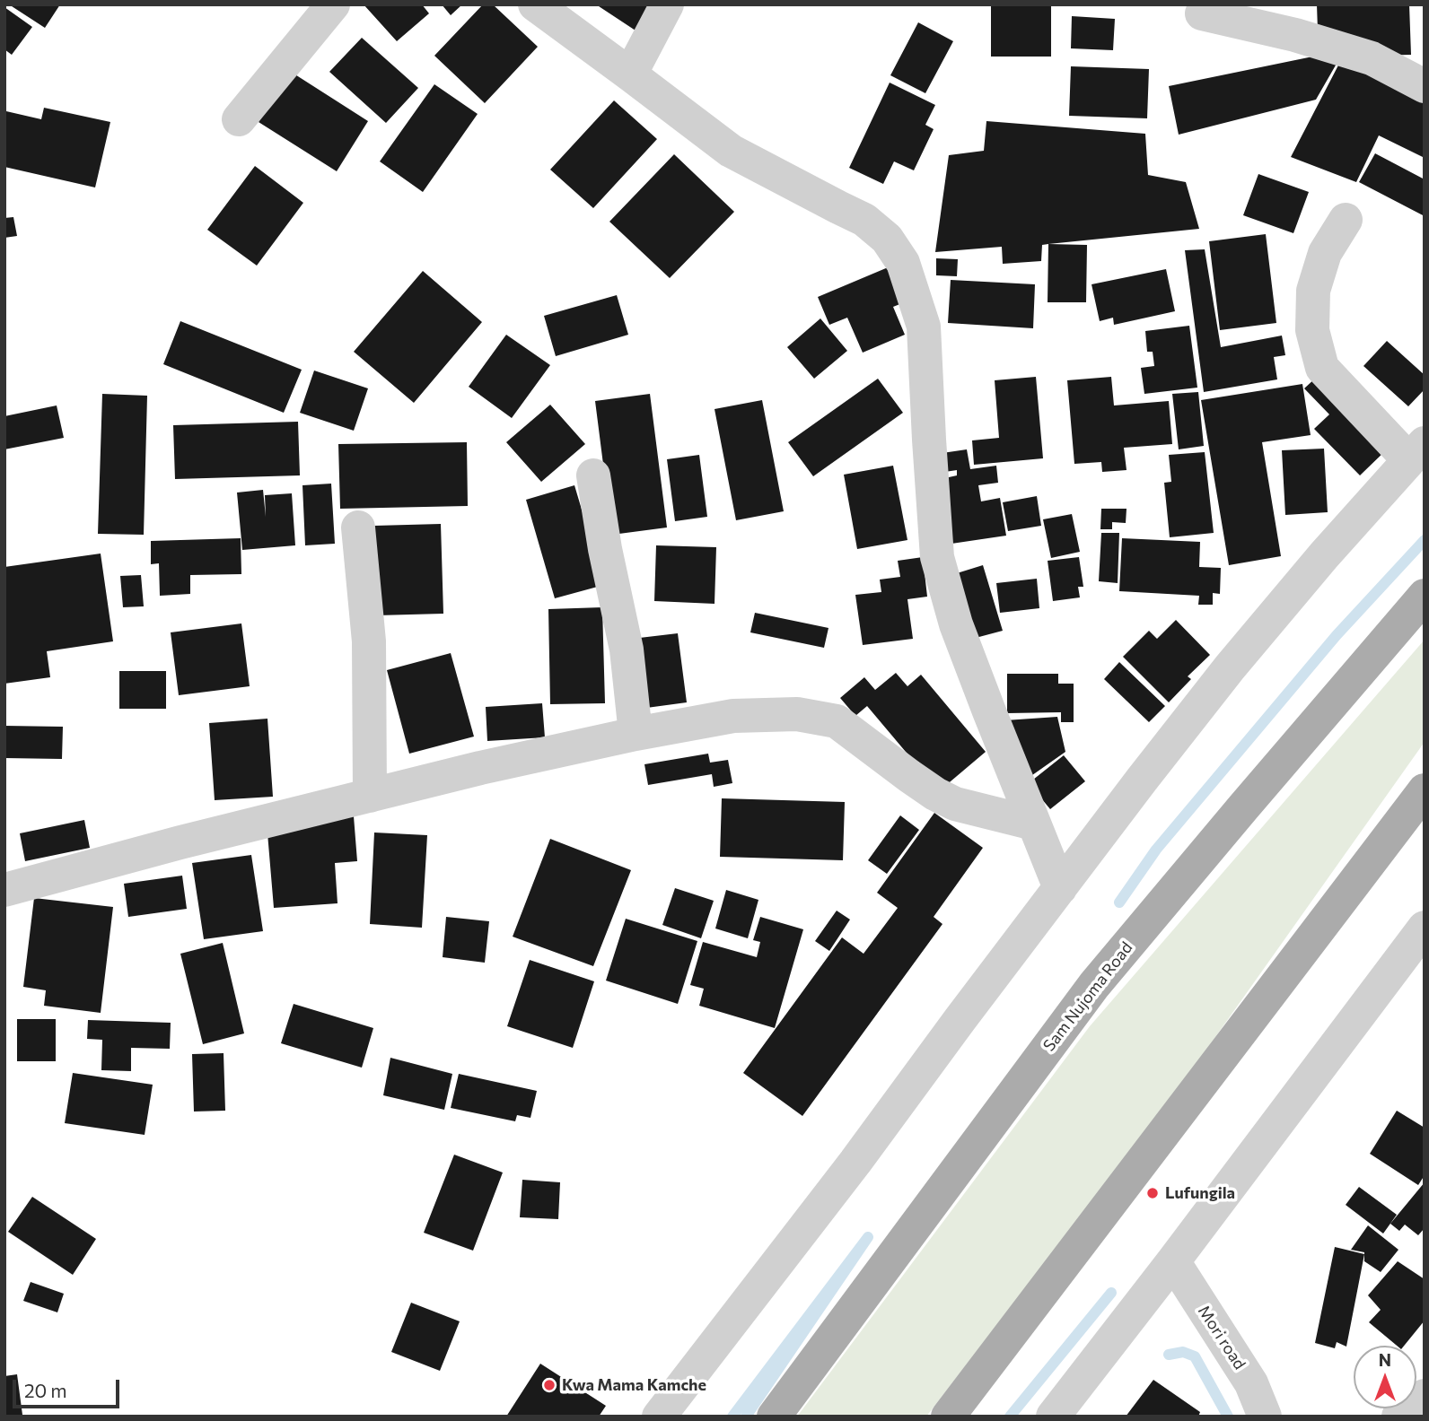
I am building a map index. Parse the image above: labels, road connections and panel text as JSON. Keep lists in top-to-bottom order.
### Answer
{
  "streets": {
    "main road": ["Sam Nujoma Road"],
    "street": ["Mori road"]
  },
  "places": ["Lufungila", "Kwa Mama Kamche"],
  "scale_bar": "20 m",
  "north": "top"
}
